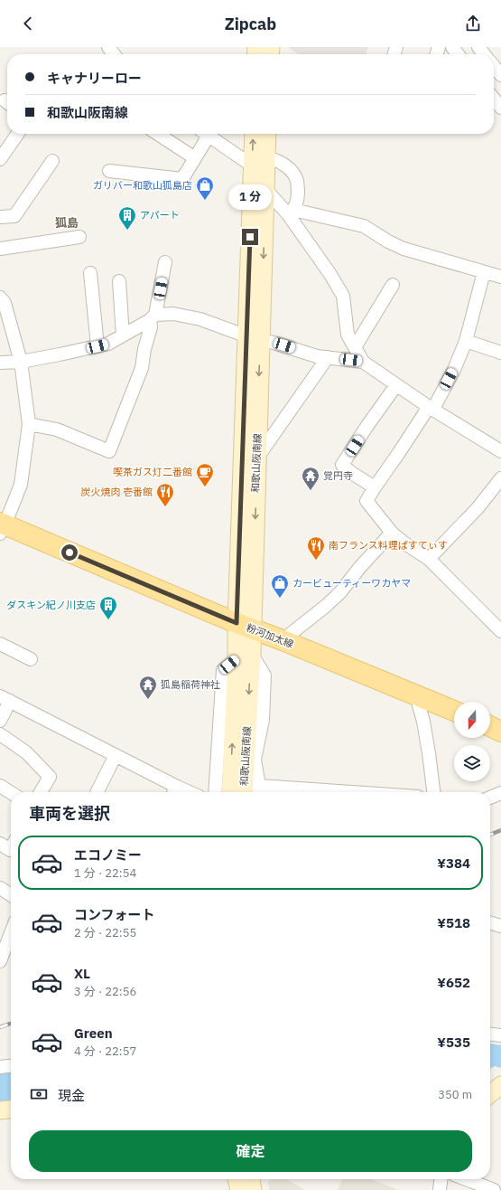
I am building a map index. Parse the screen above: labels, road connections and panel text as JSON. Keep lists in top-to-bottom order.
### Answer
{
  "streets": {
    "main road": ["和歌山阪南線", "粉河加太線"]
  },
  "crossings": [
    ["和歌山阪南線", "粉河加太線"]
  ],
  "districts": ["狐島"],
  "places": {
    "shop": ["ガリバー和歌山狐島店", "カービューティーワカヤマ"],
    "building": ["アパート", "ダスキン紀ノ川支店"],
    "cafe": ["喫茶ガス灯二番館"],
    "temple": ["覚円寺", "狐島稲荷神社"],
    "restaurant": ["炭火焼肉 壱番館", "南フランス料理ぱすてぃす"]
  },
  "north": "bottom",
  "page": {
    "header": "Zipcab",
    "banner": ["キャナリーロー", "和歌山阪南線"],
    "bubble": "1 分",
    "heading": "車両を選択",
    "list": [
      {
        "name": "エコノミー",
        "note": "1 分 · 22:54",
        "value": "¥384"
      },
      {
        "name": "コンフォート",
        "note": "2 分 · 22:55",
        "value": "¥518"
      },
      {
        "name": "XL",
        "note": "3 分 · 22:56",
        "value": "¥652"
      },
      {
        "name": "Green",
        "note": "4 分 · 22:57",
        "value": "¥535"
      }
    ],
    "pay": ["現金", "350 m"],
    "buttons": "確定"
  }
}
